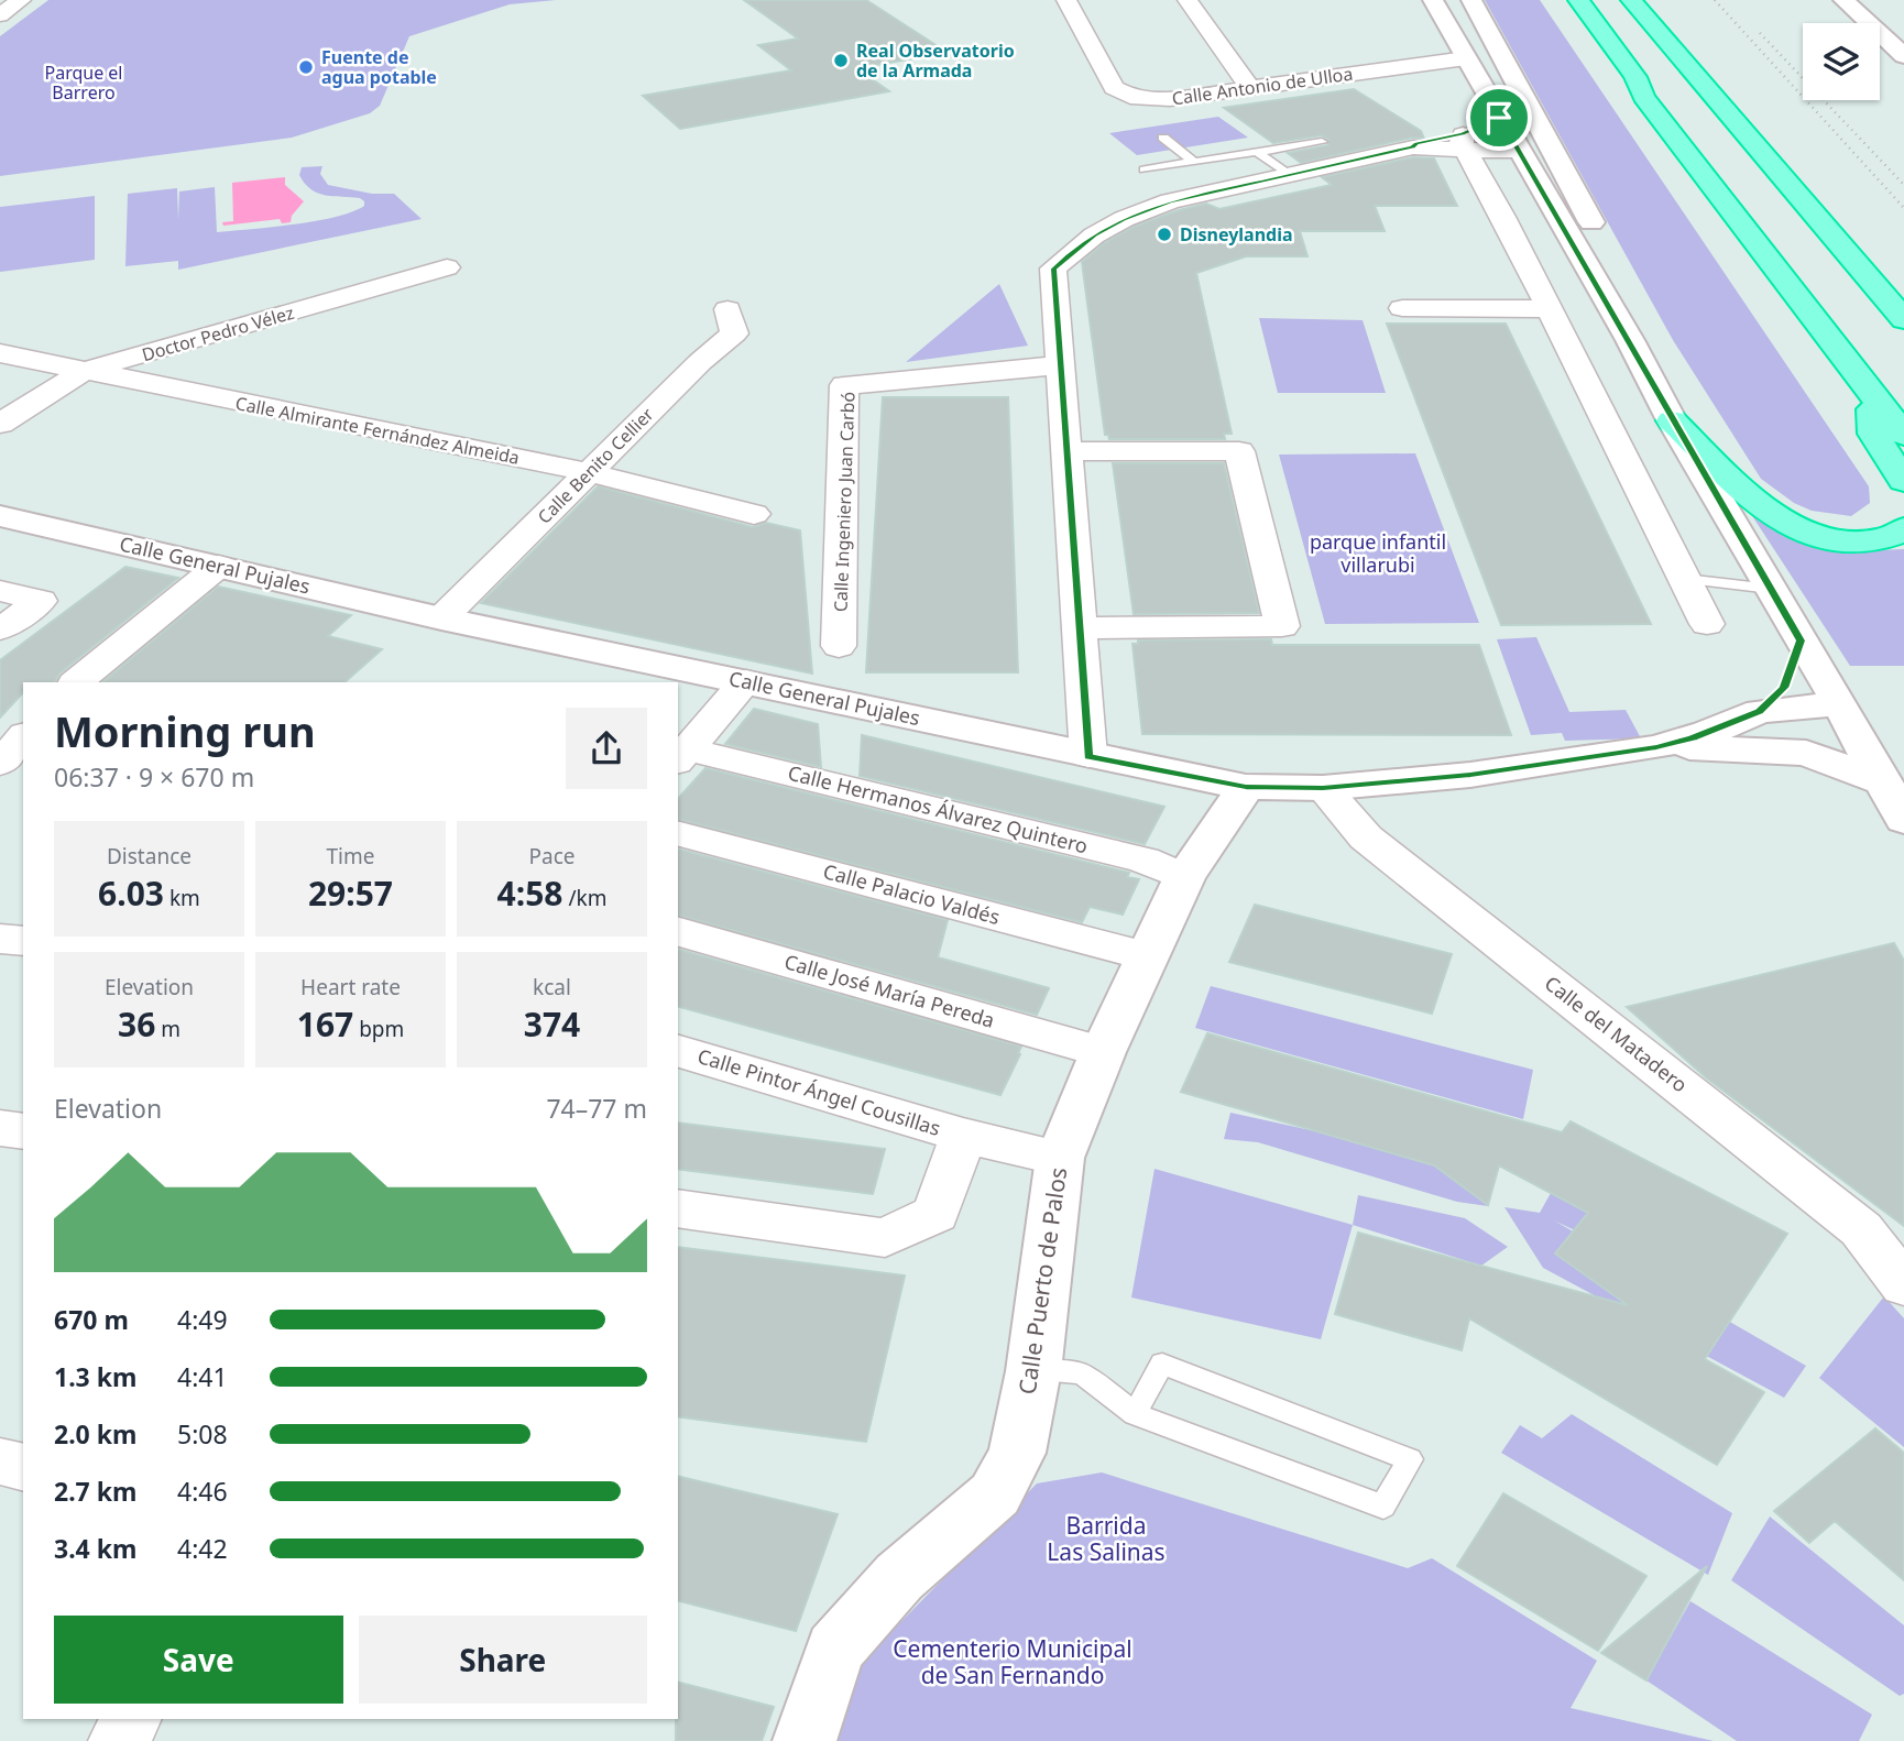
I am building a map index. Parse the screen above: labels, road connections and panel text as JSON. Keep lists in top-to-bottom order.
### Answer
{
  "streets": {
    "street": [
      "Calle Antonio de Ulloa",
      "Doctor Pedro Vélez",
      "Calle Almirante Fernández Almeida",
      "Calle Benito Cellier",
      "Calle Ingeniero Juan Carbó",
      "Calle General Pujales",
      "Calle Hermanos Álvarez Quintero",
      "Calle Palacio Valdés",
      "Calle José María Pereda",
      "Calle del Matadero",
      "Calle Pintor Ángel Cousillas",
      "Calle Puerto de Palos"
    ]
  },
  "crossings": [
    ["Doctor Pedro Vélez", "Calle Almirante Fernández Almeida"],
    ["Calle Almirante Fernández Almeida", "Calle Benito Cellier"],
    ["Calle Benito Cellier", "Calle General Pujales"],
    ["Calle General Pujales", "Calle del Matadero"],
    ["Calle General Pujales", "Calle Puerto de Palos"],
    ["Calle Hermanos Álvarez Quintero", "Calle Puerto de Palos"],
    ["Calle Palacio Valdés", "Calle Puerto de Palos"],
    ["Calle José María Pereda", "Calle Puerto de Palos"],
    ["Calle Pintor Ángel Cousillas", "Calle Puerto de Palos"]
  ],
  "parks": [
    "Parque el Barrero",
    "parque infantil villarubi",
    "Barrida Las Salinas",
    "Cementerio Municipal de San Fernando"
  ],
  "places": ["Real Observatorio de la Armada", "Fuente de agua potable", "Disneylandia"],
  "page": {
    "heading": ["Morning run", "06:37 · 9 × 670 m"],
    "stats": [
      ["Distance", "6.03 km"],
      ["Time", "29:57"],
      ["Pace", "4:58 /km"],
      ["Elevation", "36 m"],
      ["Heart rate", "167 bpm"],
      ["kcal", "374"]
    ],
    "chart": ["Elevation", "74–77 m"],
    "list": [
      {
        "name": "670 m",
        "note": "4:49"
      },
      {
        "name": "1.3 km",
        "note": "4:41"
      },
      {
        "name": "2.0 km",
        "note": "5:08"
      },
      {
        "name": "2.7 km",
        "note": "4:46"
      },
      {
        "name": "3.4 km",
        "note": "4:42"
      }
    ],
    "buttons": ["Save", "Share"]
  }
}
